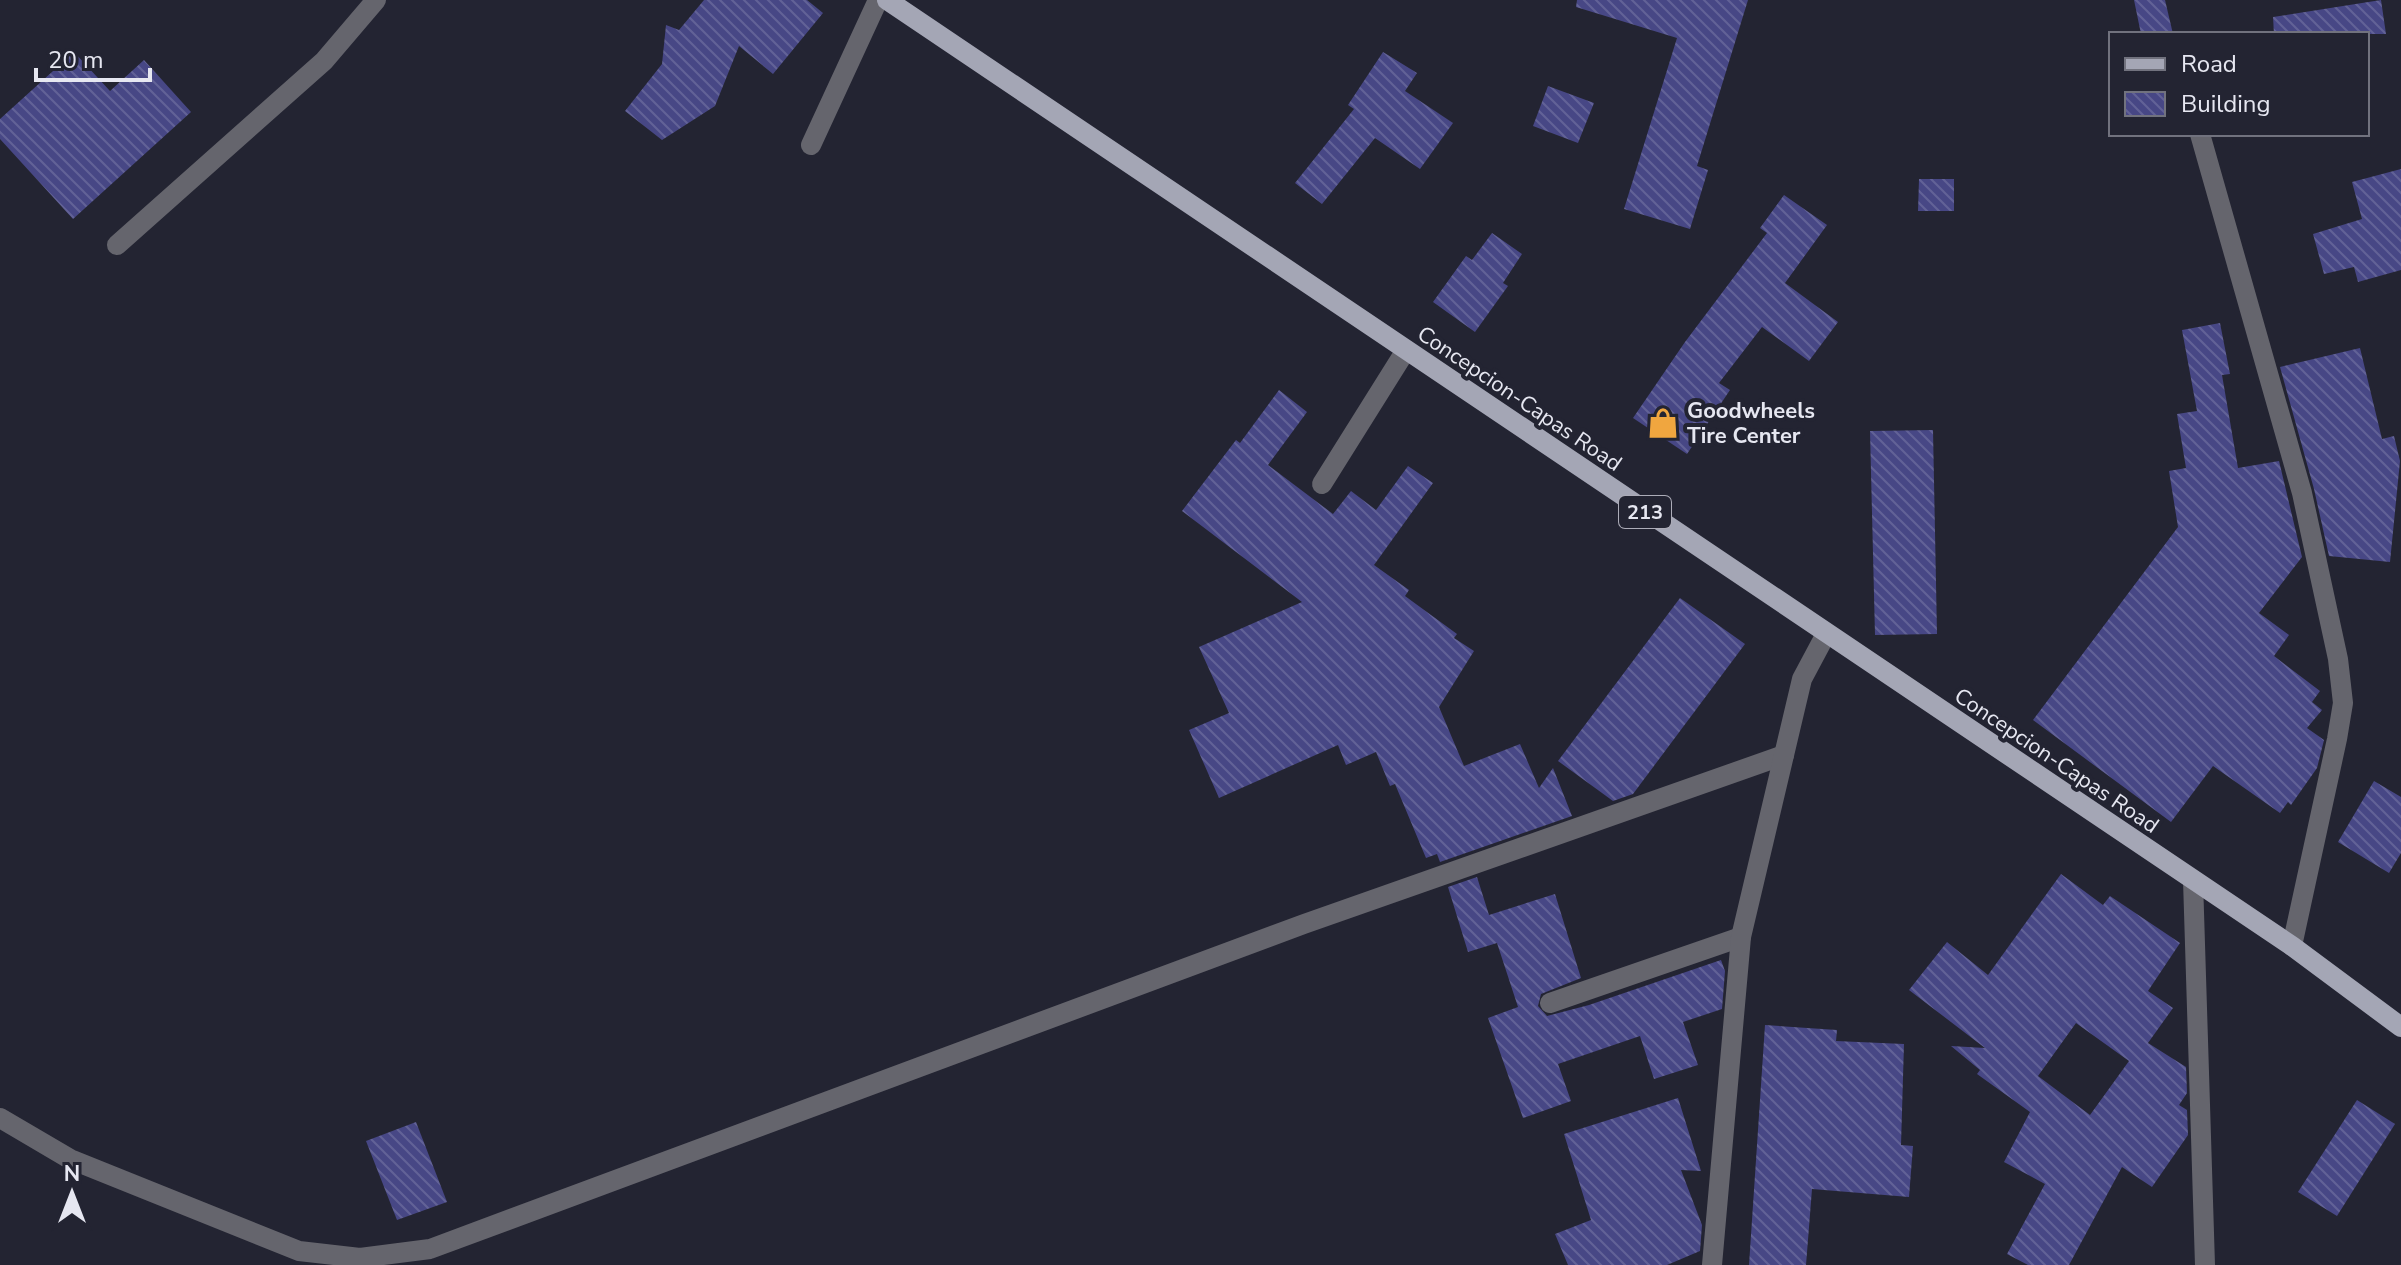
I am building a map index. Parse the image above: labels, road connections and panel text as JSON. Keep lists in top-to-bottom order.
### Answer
{
  "streets": {
    "main road": ["Concepcion-Capas Road", "213"]
  },
  "places": {
    "shop": ["Goodwheels Tire Center"]
  },
  "legend": ["Road", "Building"],
  "scale_bar": "20 m",
  "north": "top"
}
